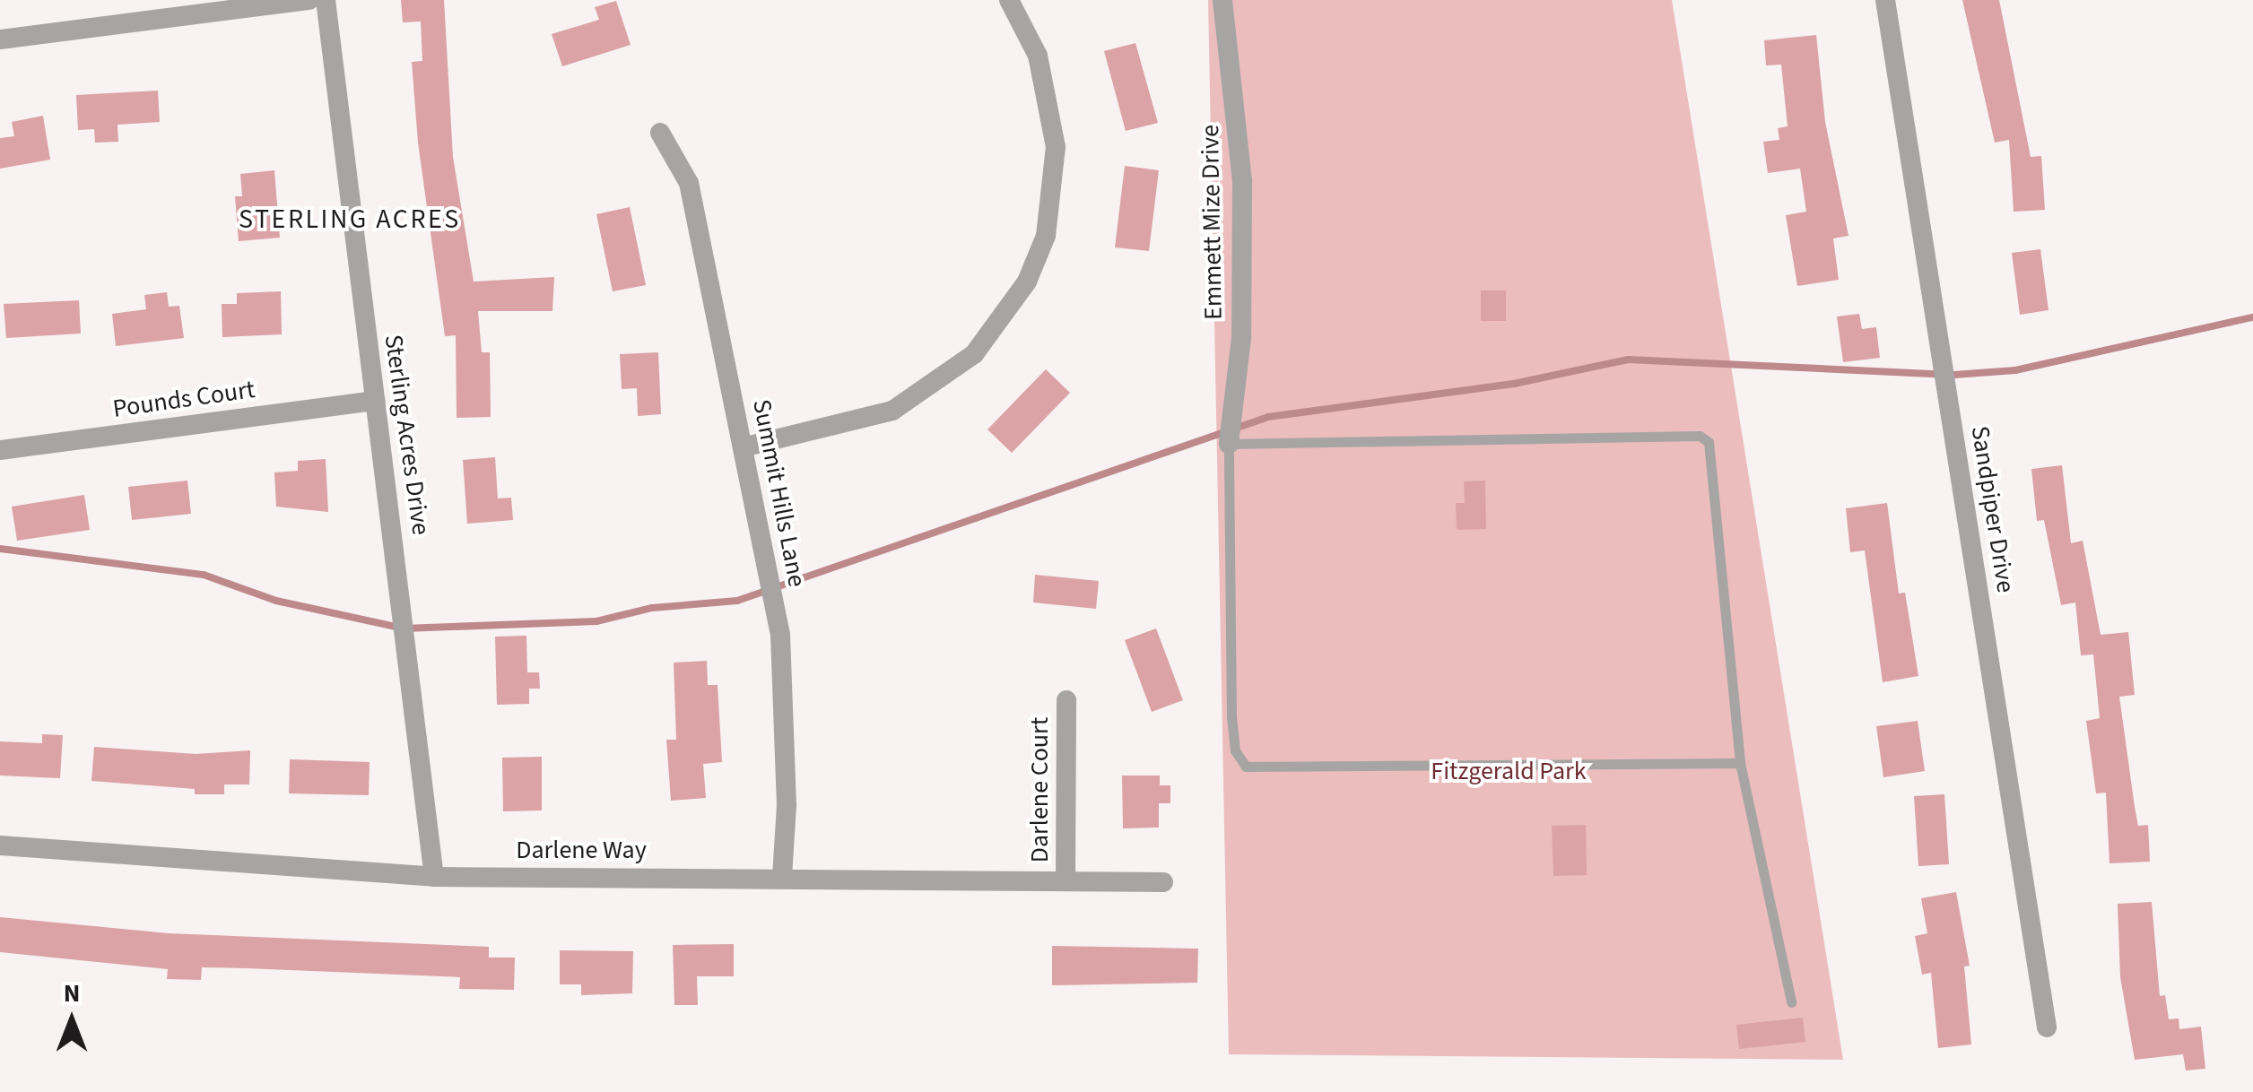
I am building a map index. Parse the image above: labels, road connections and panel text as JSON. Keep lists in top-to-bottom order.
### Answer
{
  "streets": {
    "street": [
      "Emmett Mize Drive",
      "Pounds Court",
      "Sterling Acres Drive",
      "Summit Hills Lane",
      "Sandpiper Drive",
      "Darlene Court",
      "Darlene Way"
    ]
  },
  "crossings": [
    ["Pounds Court", "Sterling Acres Drive"],
    ["Sterling Acres Drive", "Darlene Way"],
    ["Summit Hills Lane", "Darlene Way"],
    ["Darlene Court", "Darlene Way"]
  ],
  "districts": ["STERLING ACRES"],
  "parks": ["Fitzgerald Park"],
  "north": "top"
}
